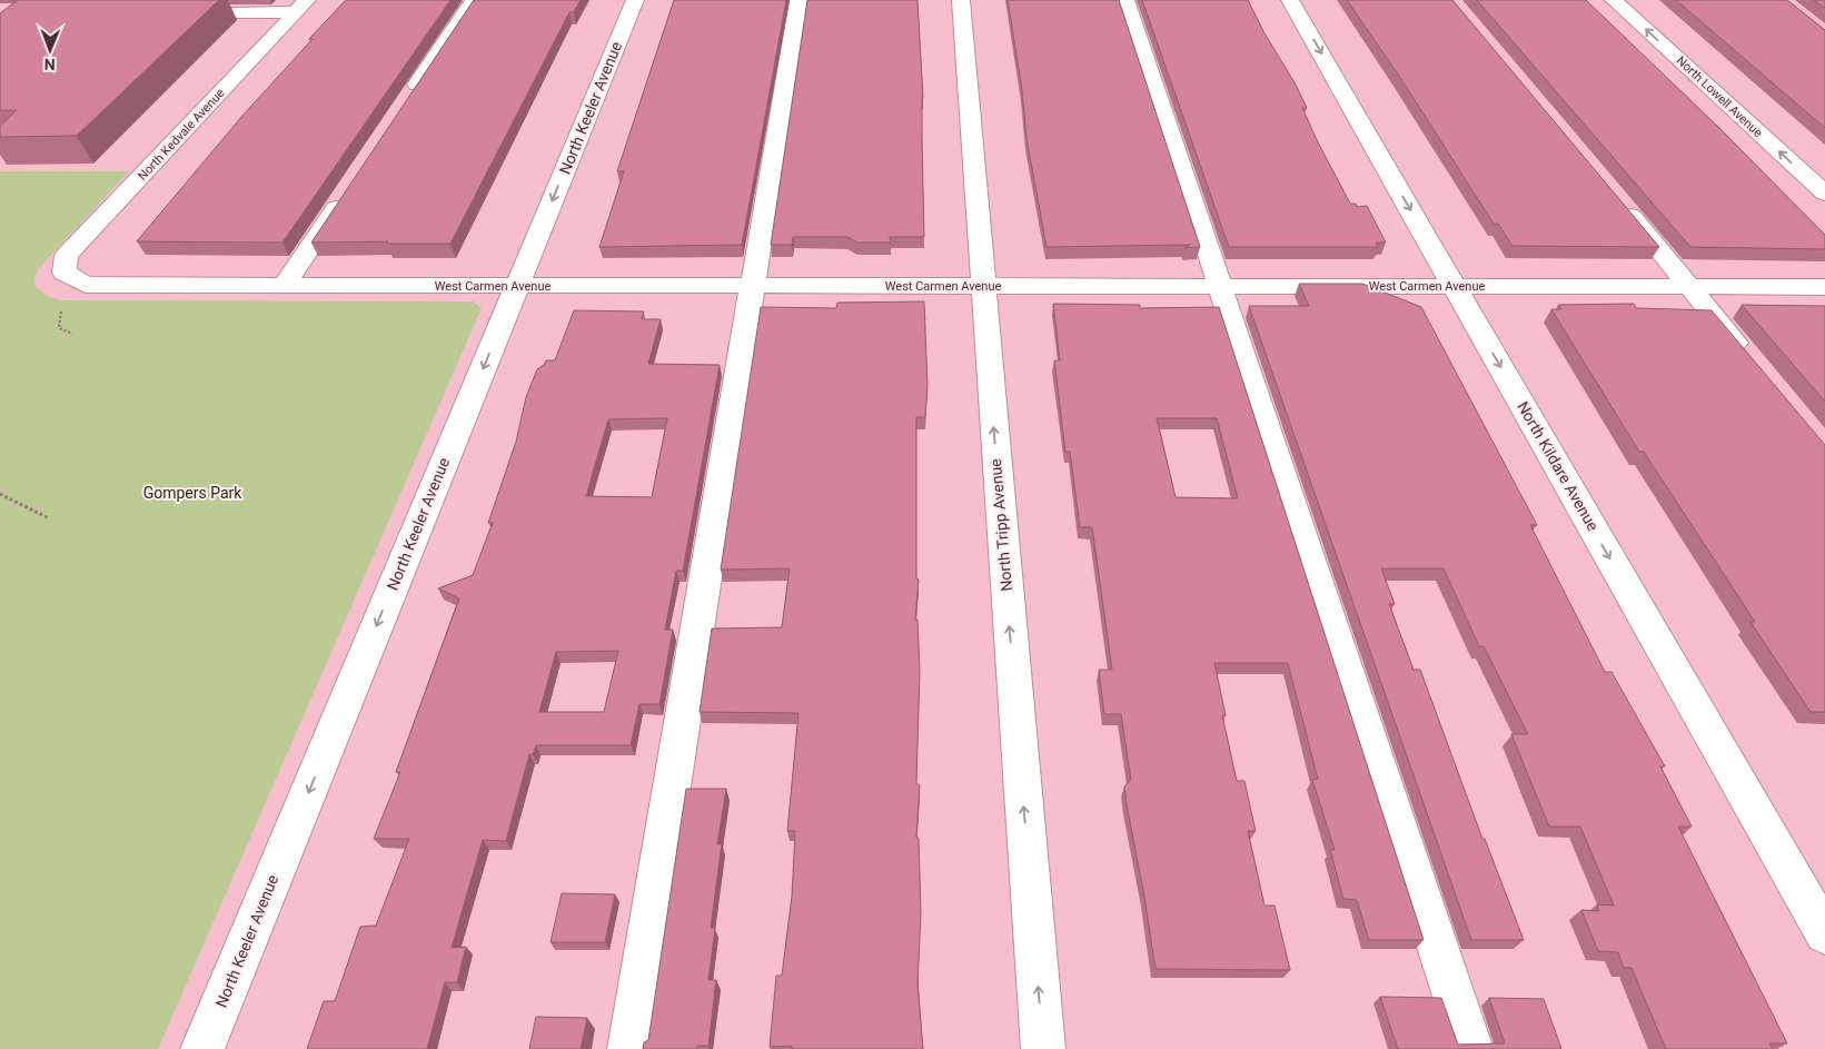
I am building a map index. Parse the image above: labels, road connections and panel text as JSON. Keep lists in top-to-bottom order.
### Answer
{
  "streets": {
    "street": [
      "North Lowell Avenue",
      "North Keeler Avenue",
      "North Kedvale Avenue",
      "West Carmen Avenue",
      "North Kildare Avenue",
      "North Tripp Avenue"
    ]
  },
  "crossings": [
    ["North Keeler Avenue", "West Carmen Avenue"],
    ["North Kedvale Avenue", "West Carmen Avenue"],
    ["West Carmen Avenue", "North Kildare Avenue"],
    ["West Carmen Avenue", "North Tripp Avenue"]
  ],
  "parks": ["Gompers Park"],
  "north": "bottom"
}
